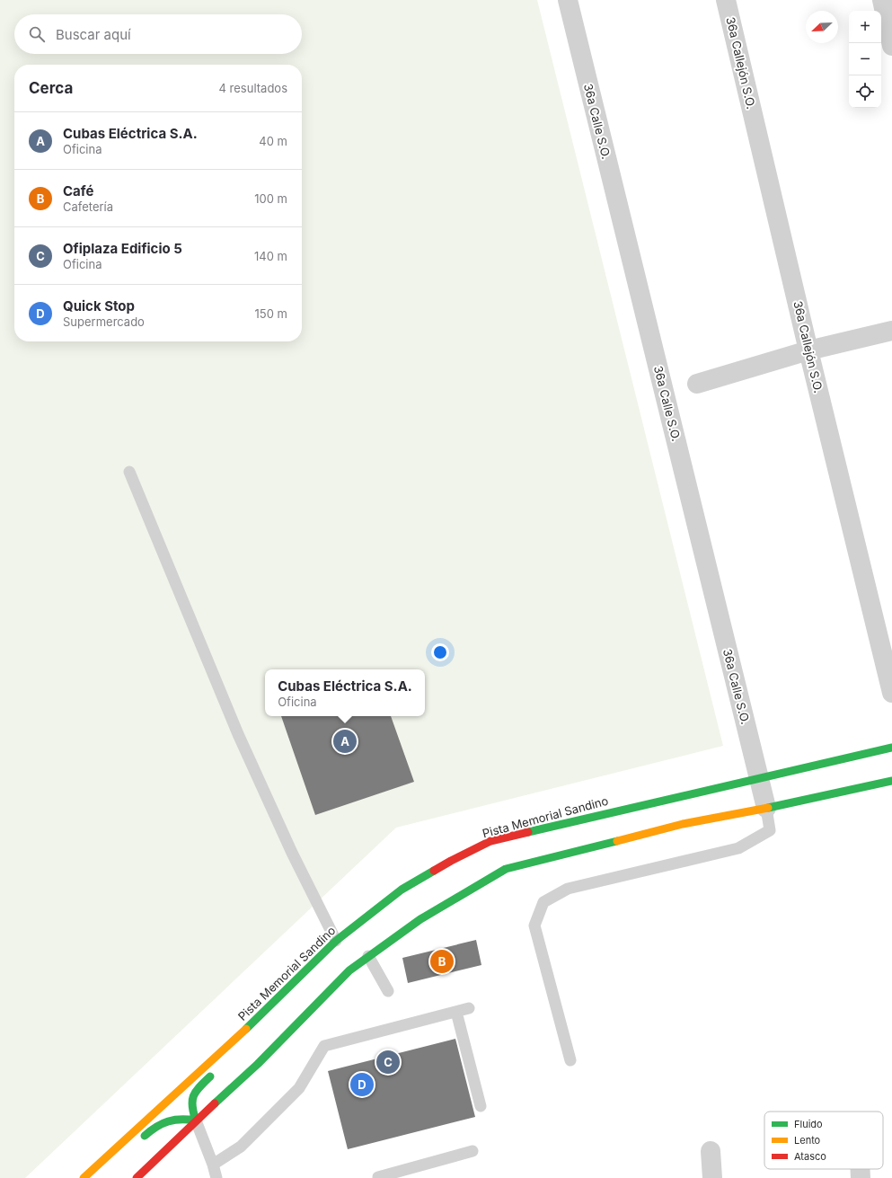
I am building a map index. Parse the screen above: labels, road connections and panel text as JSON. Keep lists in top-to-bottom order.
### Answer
{
  "streets": {
    "main road": ["Pista Memorial Sandino"],
    "street": ["36a Callejón S.O.", "36a Calle S.O."]
  },
  "crossings": [
    ["36a Calle S.O.", "Pista Memorial Sandino"]
  ],
  "legend": ["Fluido", "Lento", "Atasco"],
  "north": "bottom left",
  "page": {
    "map_buttons": ["+", "−"],
    "search": "Buscar aquí",
    "heading": ["Cerca", "4 resultados"],
    "list": [
      {
        "mark": "A",
        "name": "Cubas Eléctrica S.A.",
        "note": "Oficina",
        "value": "40 m"
      },
      {
        "mark": "B",
        "name": "Café",
        "note": "Cafetería",
        "value": "100 m"
      },
      {
        "mark": "C",
        "name": "Ofiplaza Edificio 5",
        "note": "Oficina",
        "value": "140 m"
      },
      {
        "mark": "D",
        "name": "Quick Stop",
        "note": "Supermercado",
        "value": "150 m"
      }
    ],
    "popup": ["Cubas Eléctrica S.A.", "Oficina"],
    "pins": [
      "A",
      "B",
      "C",
      "D"
    ]
  }
}
